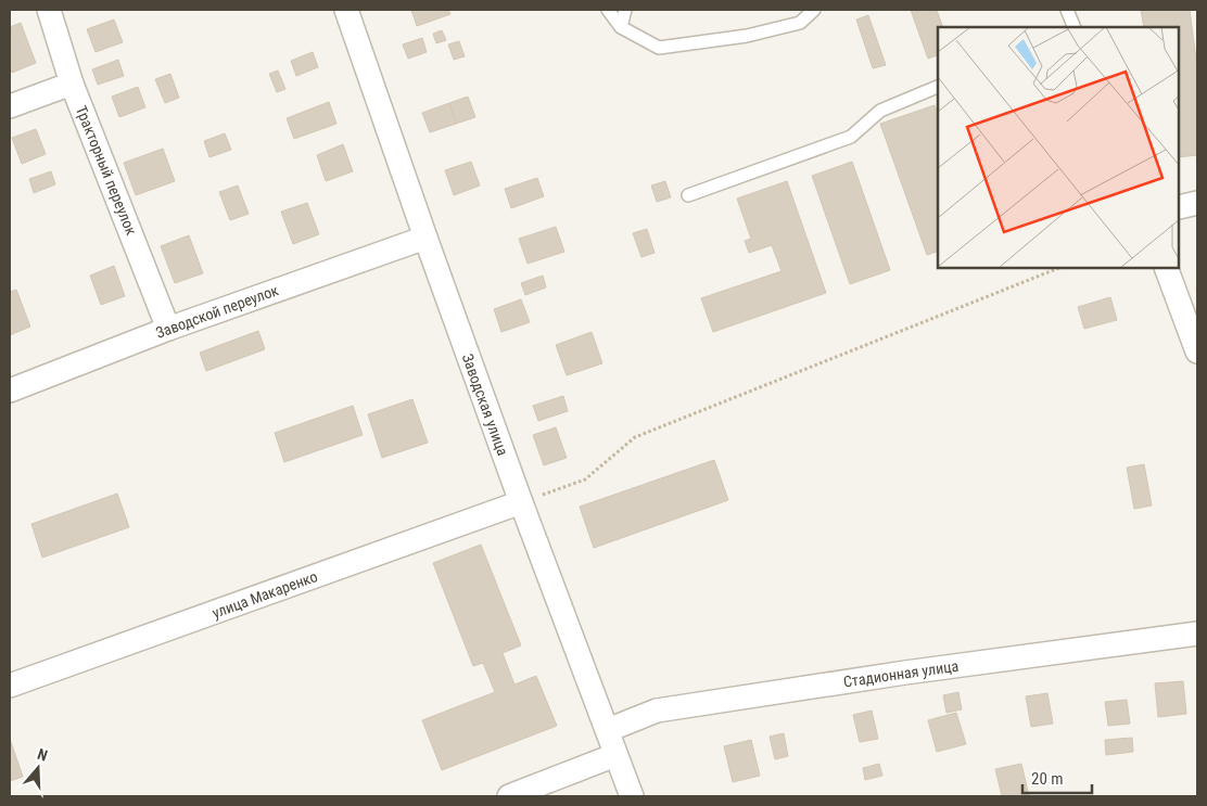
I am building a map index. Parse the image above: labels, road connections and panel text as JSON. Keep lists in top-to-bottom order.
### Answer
{
  "streets": {
    "street": [
      "Тракторный переулок",
      "Заводской переулок",
      "Заводская улица",
      "улица Макаренко",
      "Стадионная улица"
    ]
  },
  "crossings": [
    ["Тракторный переулок", "Заводской переулок"],
    ["Заводской переулок", "Заводская улица"],
    ["Заводская улица", "улица Макаренко"],
    ["Заводская улица", "Стадионная улица"]
  ],
  "scale_bar": "20 m",
  "north": "top"
}
